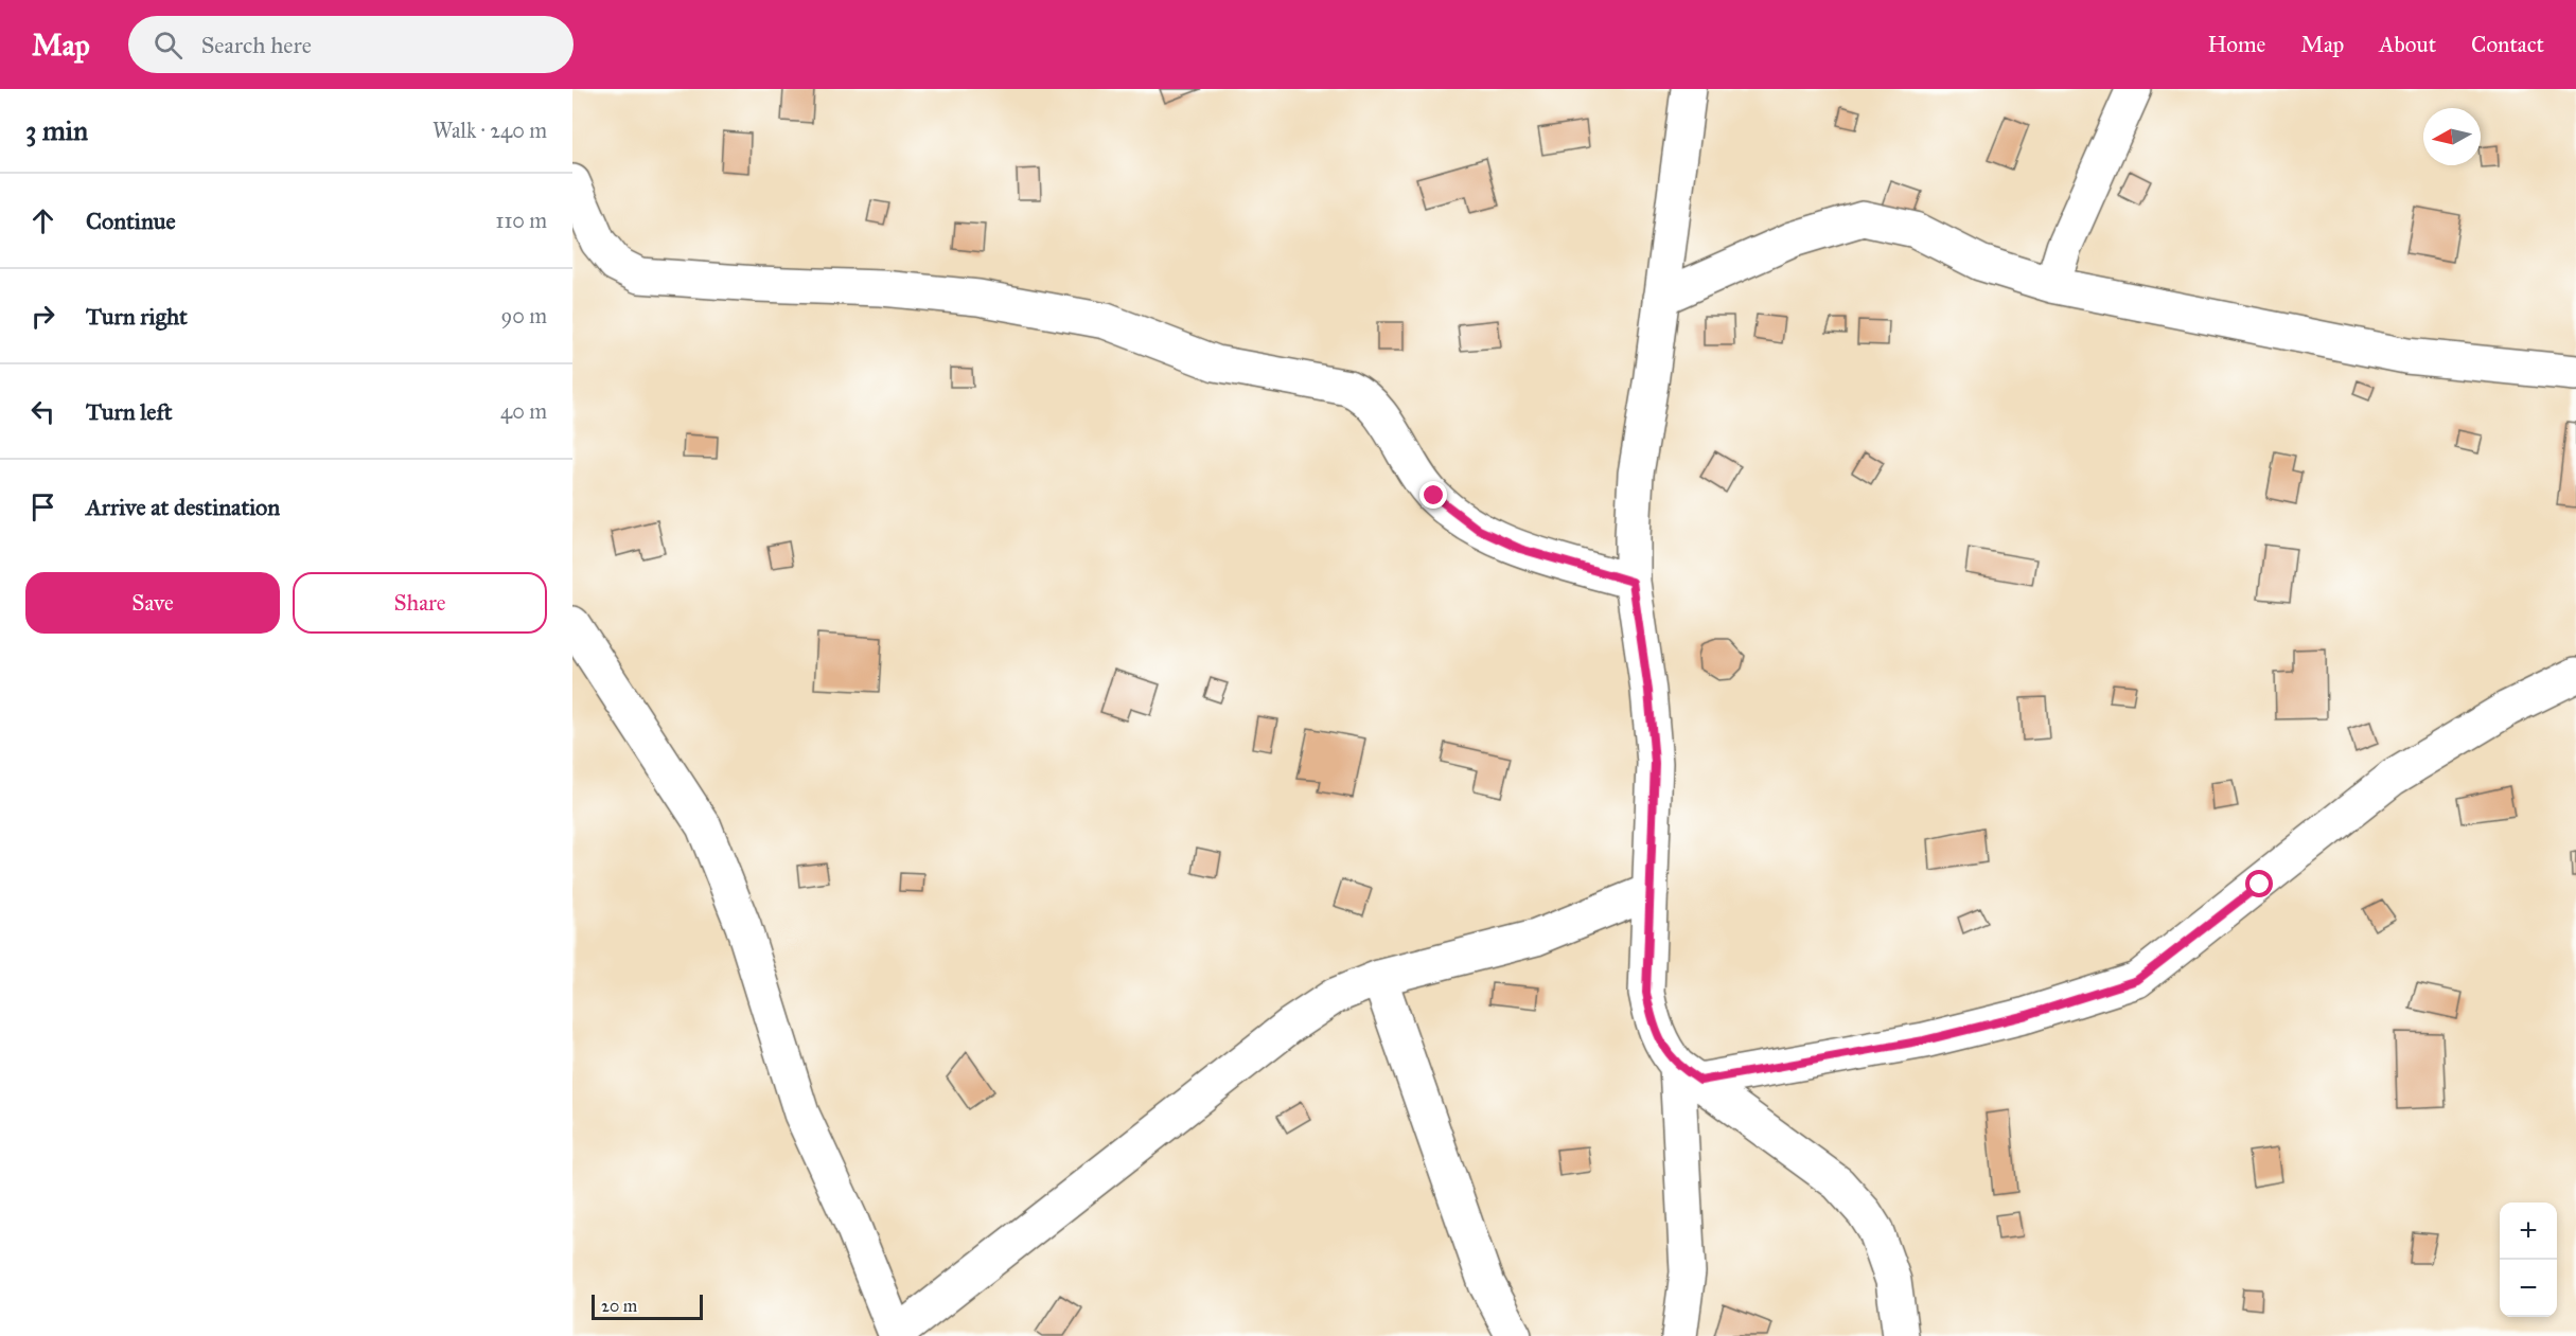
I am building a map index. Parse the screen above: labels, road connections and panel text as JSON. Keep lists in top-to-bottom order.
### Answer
{
  "scale_bar": "20 m",
  "north": "left",
  "page": {
    "header": "Map",
    "search": "Search here",
    "nav": [
      "Home",
      "Map",
      "About",
      "Contact"
    ],
    "heading": ["3 min", "Walk · 240 m"],
    "list": [
      ["Continue", "110 m"],
      ["Turn right", "90 m"],
      ["Turn left", "40 m"],
      "Arrive at destination"
    ],
    "buttons": ["Save", "Share"],
    "map_buttons": ["+", "−"],
    "scale": "20 m"
  }
}
